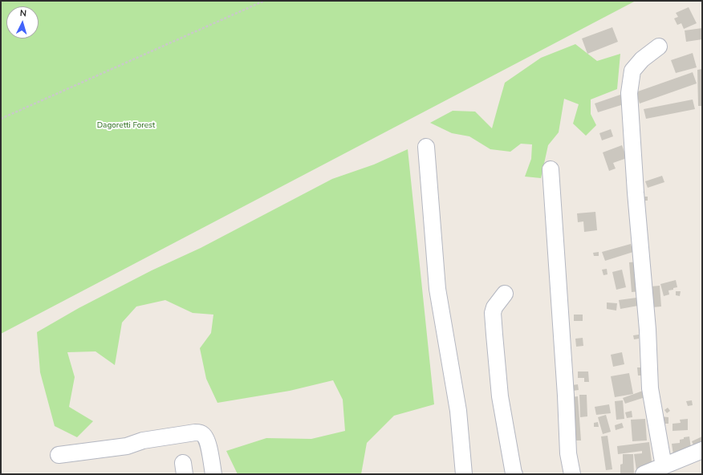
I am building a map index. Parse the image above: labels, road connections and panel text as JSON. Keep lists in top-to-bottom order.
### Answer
{
  "parks": ["Dagoretti Forest"],
  "north": "top"
}
